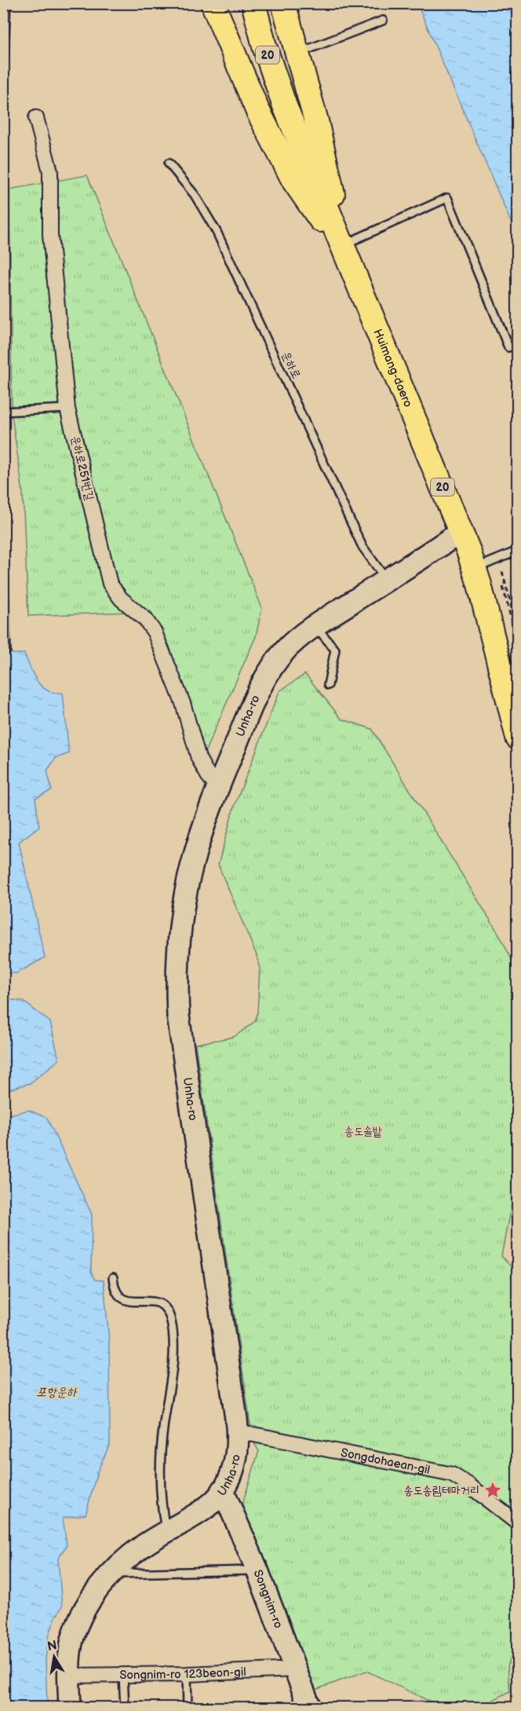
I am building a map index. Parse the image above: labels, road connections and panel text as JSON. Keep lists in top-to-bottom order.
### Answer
{
  "streets": {
    "main road": ["20", "Huimang-daero"],
    "street": [
      "운하로251번길",
      "Unha-ro",
      "Songdohaean-gil",
      "Songnim-ro",
      "Songnim-ro 123beon-gil"
    ],
    "lane": ["운하로"]
  },
  "crossings": [
    ["운하로", "Unha-ro"],
    ["Huimang-daero", "Unha-ro"],
    ["운하로251번길", "Unha-ro"],
    ["Unha-ro", "Songdohaean-gil"],
    ["Unha-ro", "Songnim-ro"],
    ["Unha-ro", "Songnim-ro 123beon-gil"],
    ["Songnim-ro", "Songnim-ro 123beon-gil"]
  ],
  "water": ["포항운하"],
  "parks": ["송도솔밭"],
  "places": {
    "place": ["송도송림테마거리"]
  },
  "north": "top"
}
